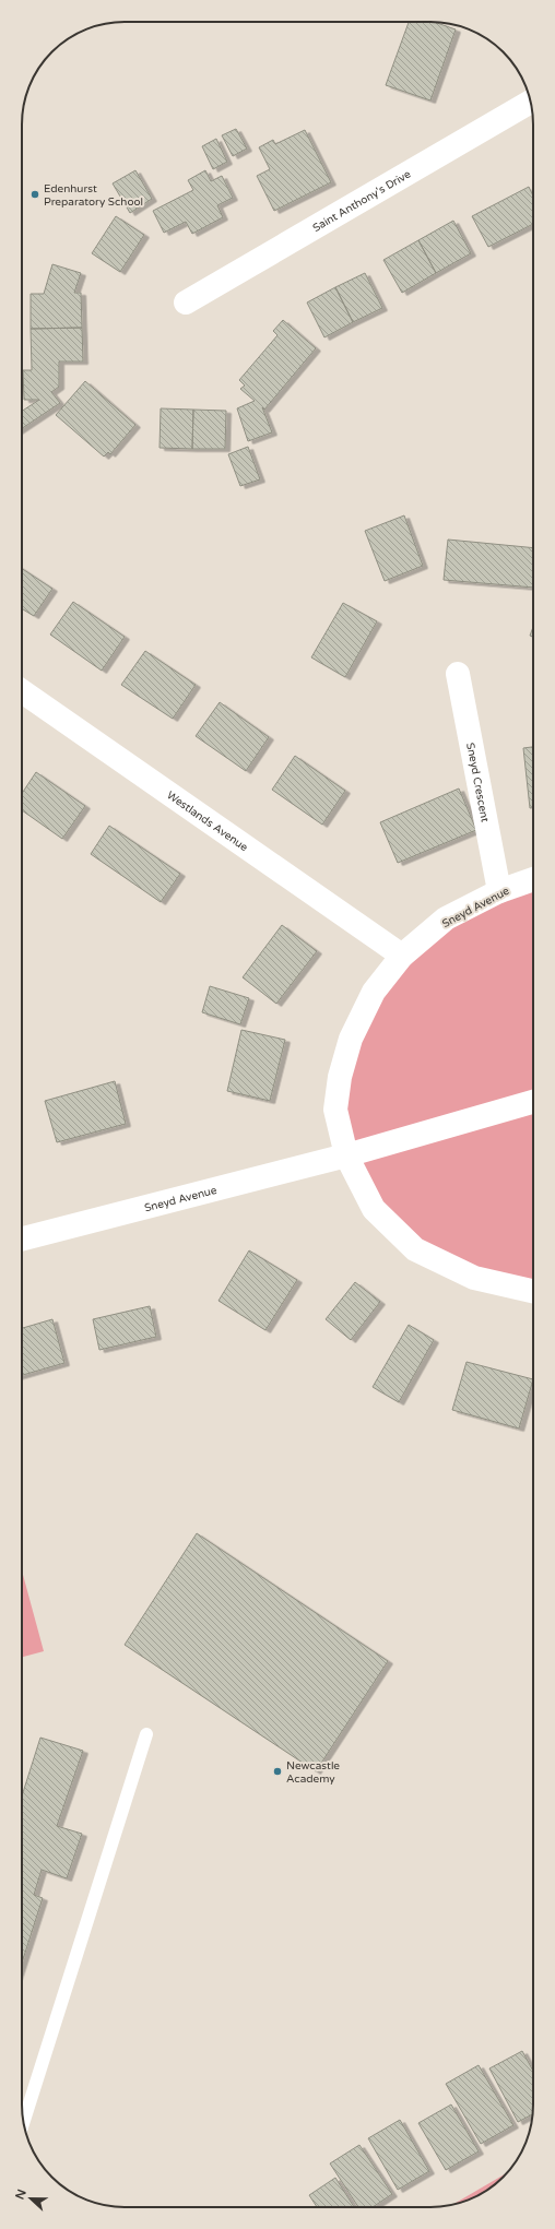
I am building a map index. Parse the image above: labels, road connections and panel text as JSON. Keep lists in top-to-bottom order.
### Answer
{
  "streets": {
    "street": [
      "Saint Anthony's Drive",
      "Sneyd Crescent",
      "Westlands Avenue",
      "Sneyd Avenue"
    ]
  },
  "crossings": [
    ["Sneyd Crescent", "Sneyd Avenue"],
    ["Westlands Avenue", "Sneyd Avenue"]
  ],
  "places": ["Edenhurst Preparatory School", "Newcastle Academy"],
  "north": "left"
}
